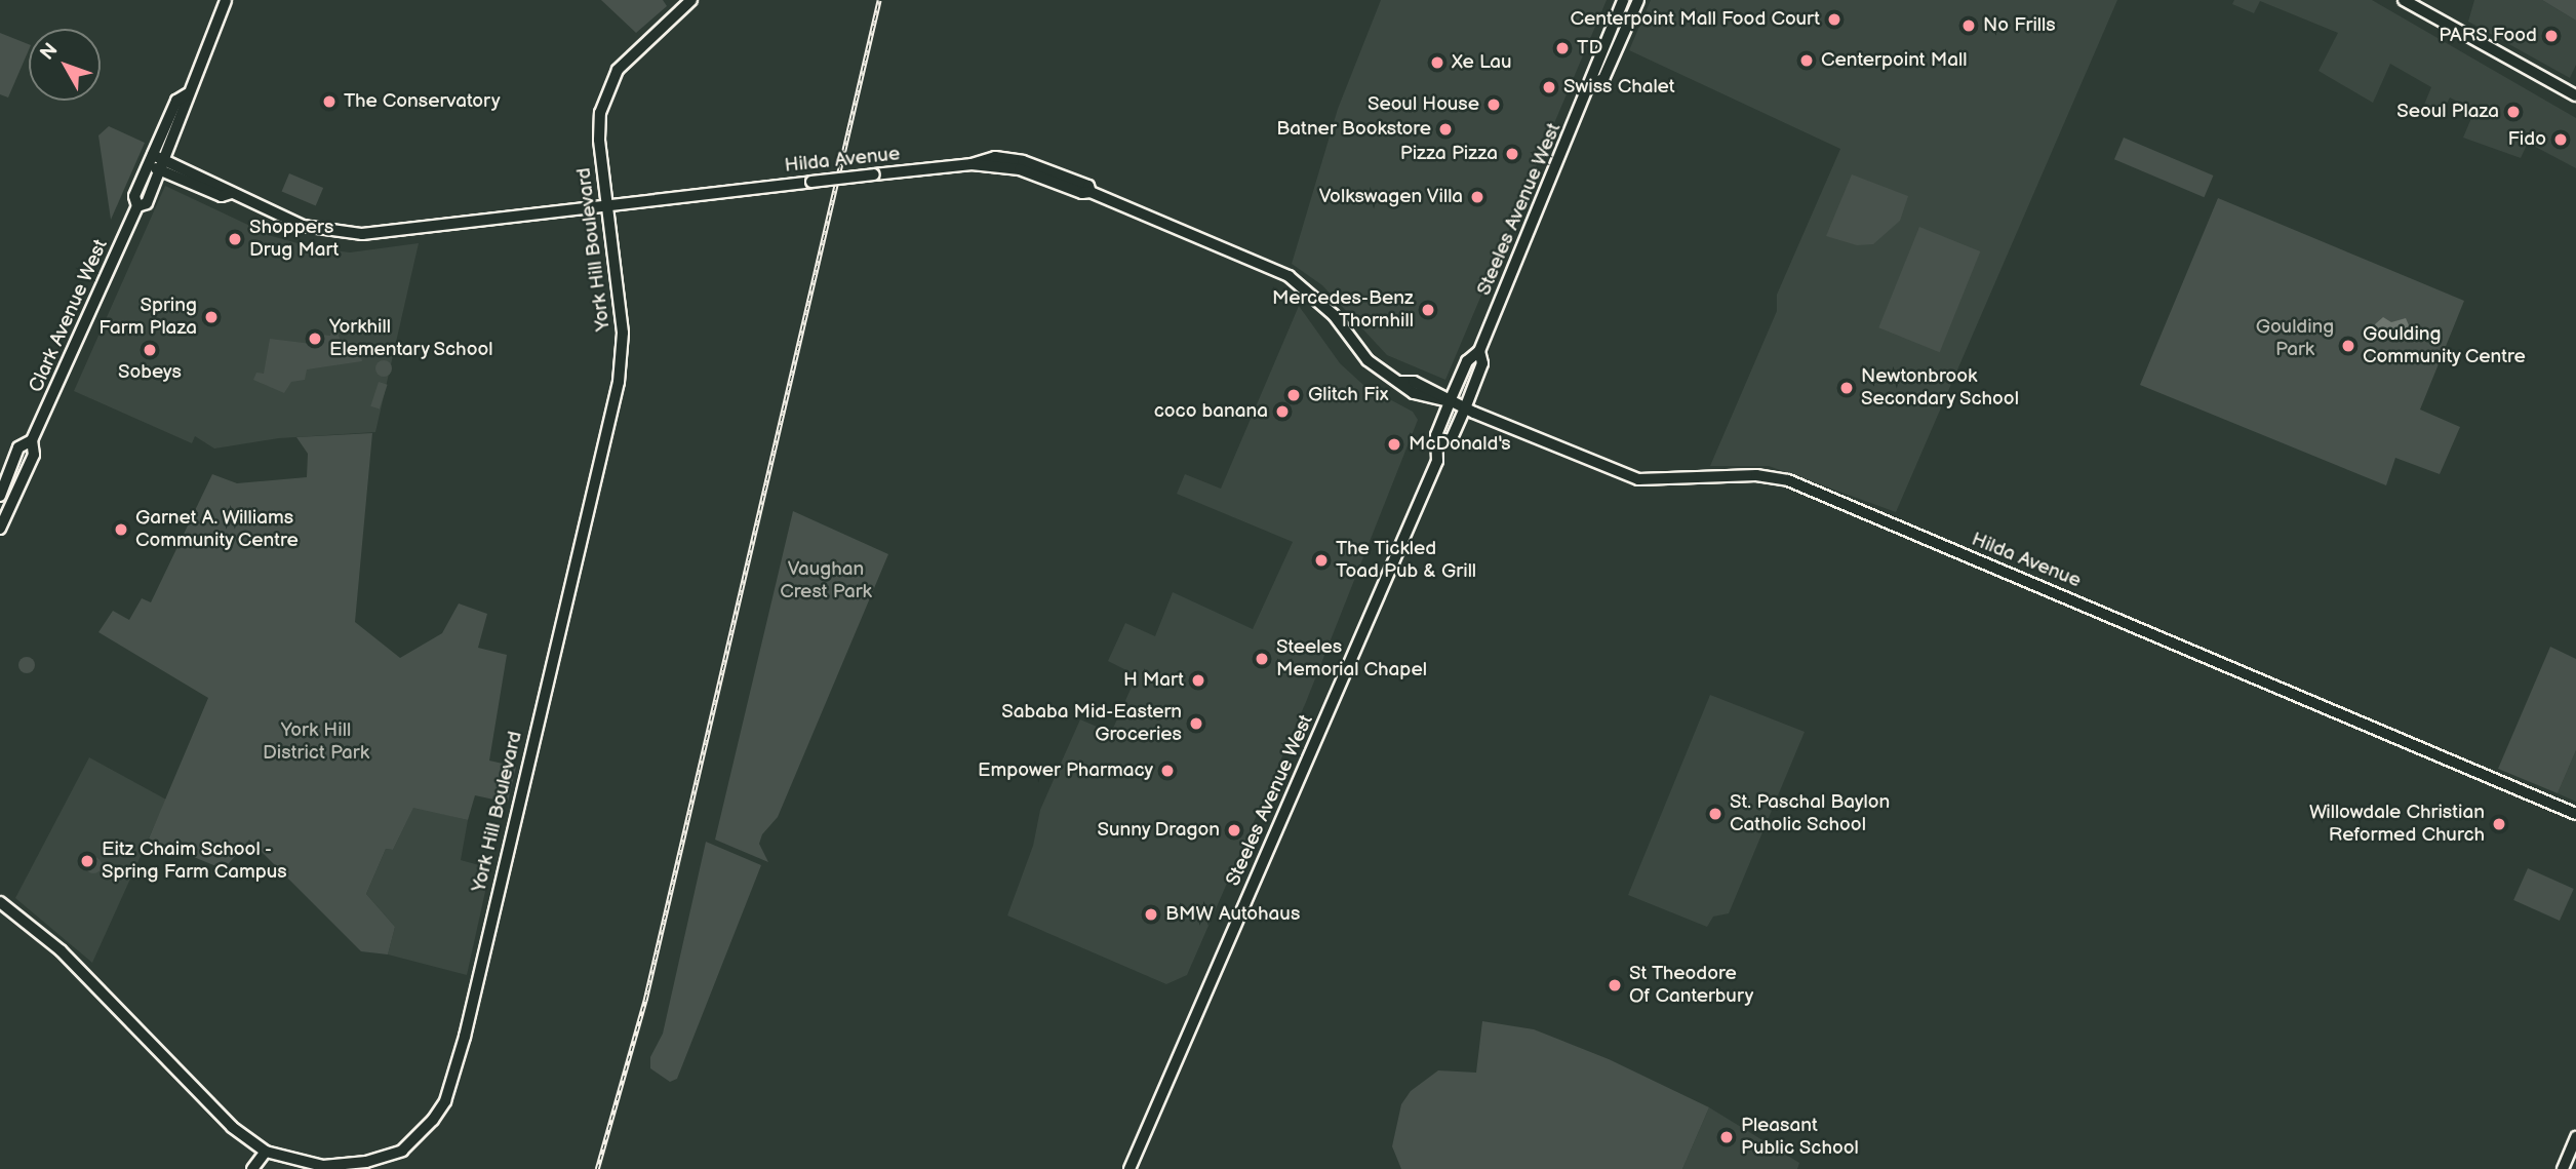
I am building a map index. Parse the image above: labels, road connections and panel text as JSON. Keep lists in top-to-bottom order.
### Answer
{
  "streets": {
    "street": [
      "Hilda Avenue",
      "Steeles Avenue West",
      "York Hill Boulevard",
      "Clark Avenue West"
    ]
  },
  "crossings": [
    ["Hilda Avenue", "Steeles Avenue West"],
    ["Hilda Avenue", "York Hill Boulevard"],
    ["Hilda Avenue", "Clark Avenue West"]
  ],
  "parks": ["Goulding Park", "Vaughan Crest Park", "York Hill District Park"],
  "places": [
    "Centerpoint Mall Food Court",
    "No Frills",
    "PARS Food",
    "TD",
    "Centerpoint Mall",
    "Xe Lau",
    "Swiss Chalet",
    "The Conservatory",
    "Seoul House",
    "Seoul Plaza",
    "Batner Bookstore",
    "Fido",
    "Pizza Pizza",
    "Volkswagen Villa",
    "Shoppers Drug Mart",
    "Mercedes-Benz Thornhill",
    "Spring Farm Plaza",
    "Yorkhill Elementary School",
    "Goulding Community Centre",
    "Sobeys",
    "Newtonbrook Secondary School",
    "Glitch Fix",
    "coco banana",
    "McDonald's",
    "Garnet A. Williams Community Centre",
    "The Tickled Toad Pub & Grill",
    "Steeles Memorial Chapel",
    "H Mart",
    "Sababa Mid-Eastern Groceries",
    "Empower Pharmacy",
    "St. Paschal Baylon Catholic School",
    "Willowdale Christian Reformed Church",
    "Sunny Dragon",
    "Eitz Chaim School - Spring Farm Campus",
    "BMW Autohaus",
    "St Theodore Of Canterbury",
    "Pleasant Public School"
  ],
  "north": "top left"
}
